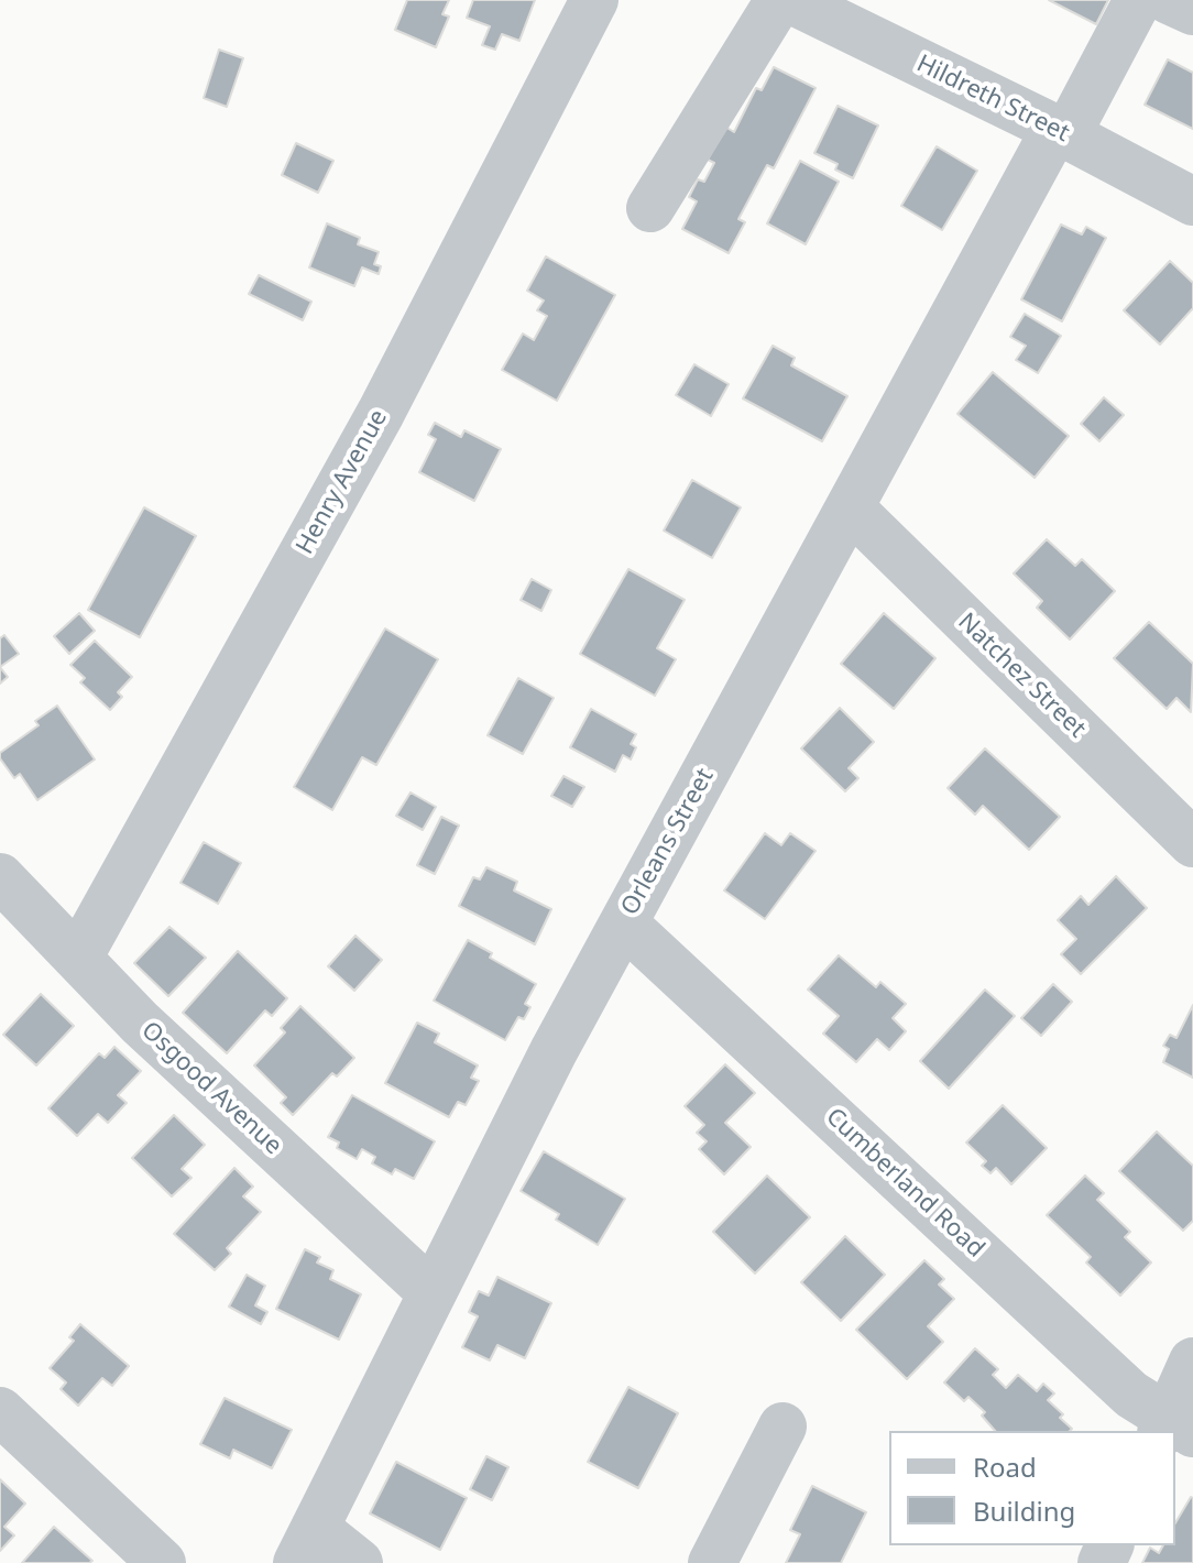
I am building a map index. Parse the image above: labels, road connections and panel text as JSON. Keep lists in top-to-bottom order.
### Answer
{
  "streets": {
    "street": [
      "Hildreth Street",
      "Henry Avenue",
      "Natchez Street",
      "Orleans Street",
      "Osgood Avenue",
      "Cumberland Road"
    ]
  },
  "crossings": [
    ["Hildreth Street", "Orleans Street"],
    ["Henry Avenue", "Osgood Avenue"],
    ["Natchez Street", "Orleans Street"],
    ["Orleans Street", "Osgood Avenue"],
    ["Orleans Street", "Cumberland Road"]
  ],
  "legend": ["Road", "Building"]
}
